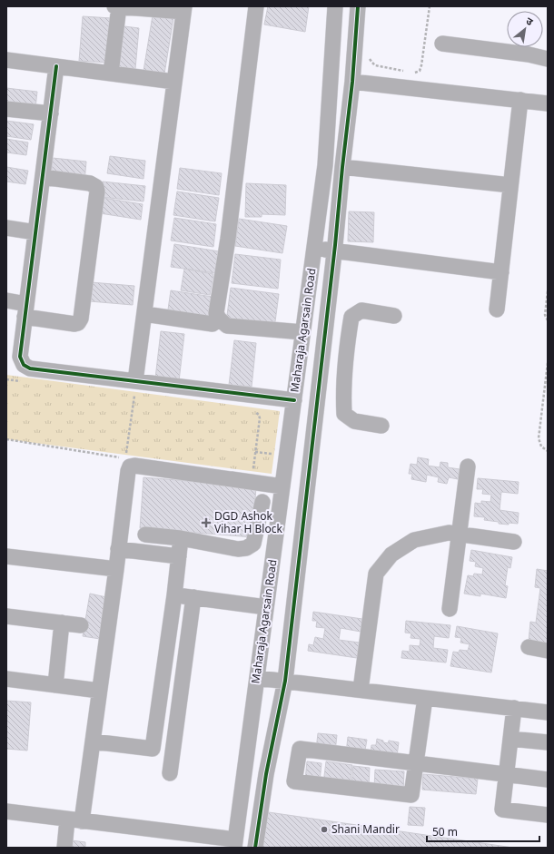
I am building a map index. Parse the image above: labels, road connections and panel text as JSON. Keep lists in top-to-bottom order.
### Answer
{
  "streets": {
    "street": ["Maharaja Agarsain Road"]
  },
  "places": {
    "health": ["DGD Ashok Vihar H Block"],
    "other": ["Shani Mandir"]
  },
  "scale_bar": "50 m",
  "north": "top right"
}
